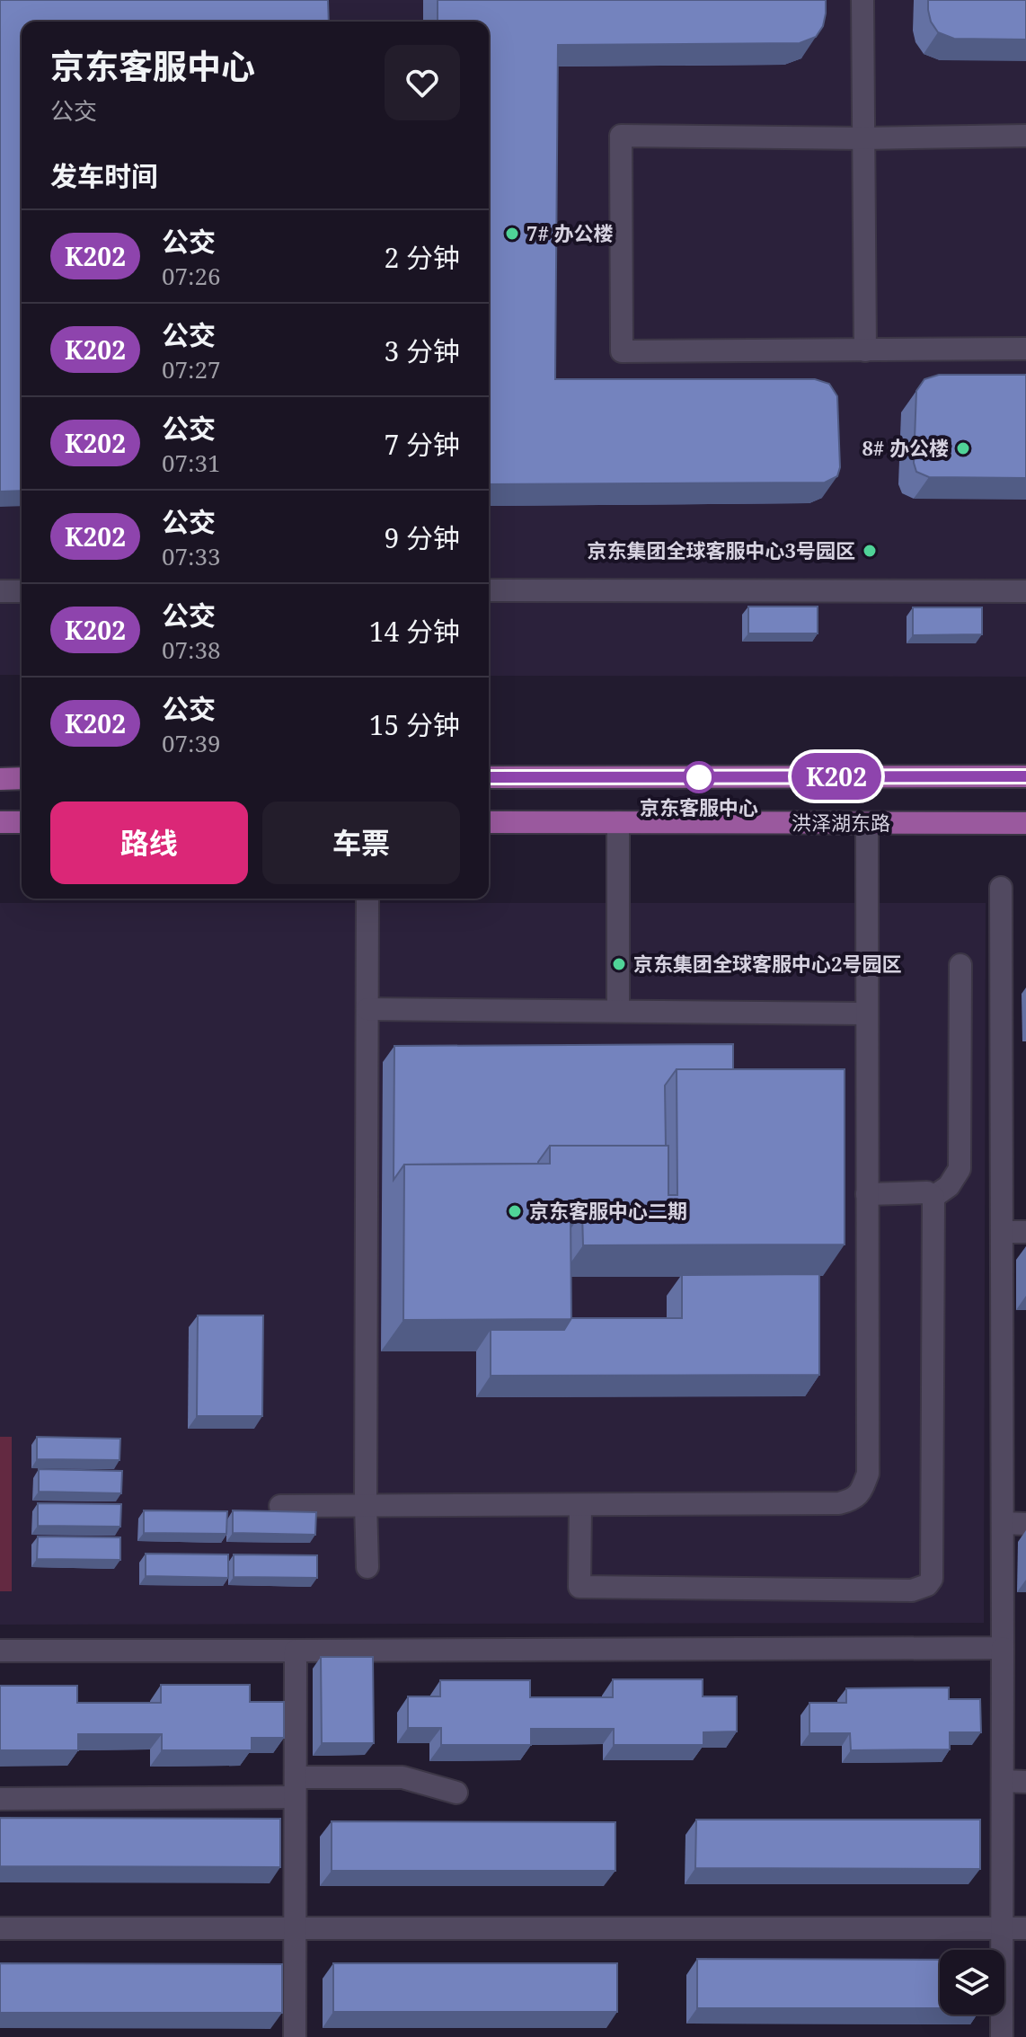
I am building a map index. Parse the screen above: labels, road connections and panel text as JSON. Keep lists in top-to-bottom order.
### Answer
{
  "streets": {
    "main road": ["洪泽湖东路"]
  },
  "places": [
    "7# 办公楼",
    "8# 办公楼",
    "京东集团全球客服中心3号园区",
    "京东客服中心",
    "京东集团全球客服中心2号园区",
    "京东客服中心二期"
  ],
  "lines": ["bus line K202"],
  "page": {
    "on_map": "K202",
    "heading": [
      ["京东客服中心", "公交"],
      "发车时间"
    ],
    "list": [
      {
        "mark": "K202",
        "name": "公交",
        "note": "07:26",
        "value": "2 分钟"
      },
      {
        "mark": "K202",
        "name": "公交",
        "note": "07:27",
        "value": "3 分钟"
      },
      {
        "mark": "K202",
        "name": "公交",
        "note": "07:31",
        "value": "7 分钟"
      },
      {
        "mark": "K202",
        "name": "公交",
        "note": "07:33",
        "value": "9 分钟"
      },
      {
        "mark": "K202",
        "name": "公交",
        "note": "07:38",
        "value": "14 分钟"
      },
      {
        "mark": "K202",
        "name": "公交",
        "note": "07:39",
        "value": "15 分钟"
      }
    ],
    "buttons": ["路线", "车票"]
  }
}
